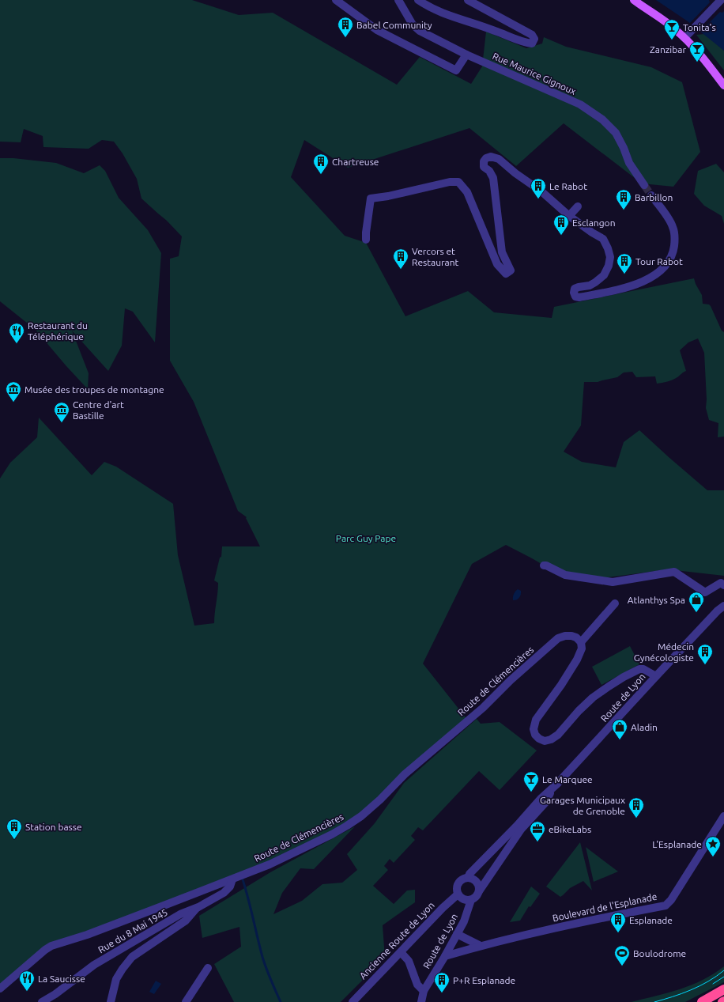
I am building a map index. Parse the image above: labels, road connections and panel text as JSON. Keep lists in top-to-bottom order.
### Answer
{
  "streets": {
    "street": [
      "Rue Maurice Gignoux",
      "Route de Clémencières",
      "Route de Lyon",
      "Boulevard de l'Esplanade",
      "Rue du 8 Mai 1945",
      "Ancienne Route de Lyon"
    ]
  },
  "crossings": [
    ["Route de Clémencières", "Rue du 8 Mai 1945"],
    ["Route de Lyon", "Boulevard de l'Esplanade"],
    ["Route de Lyon", "Ancienne Route de Lyon"]
  ],
  "parks": ["Parc Guy Pape"],
  "places": {
    "building": [
      "Babel Community",
      "Chartreuse",
      "Le Rabot",
      "Barbillon",
      "Esclangon",
      "Vercors et Restaurant",
      "Tour Rabot",
      "Médecin Gynécologiste",
      "Garages Municipaux de Grenoble",
      "Station basse",
      "Esplanade",
      "P+R Esplanade"
    ],
    "bar": ["Tonita's", "Zanzibar", "Le Marquee"],
    "restaurant": ["Restaurant du Téléphérique", "La Saucisse"],
    "museum": ["Musée des troupes de montagne", "Centre d'art Bastille"],
    "shop": ["Atlanthys Spa", "Aladin"],
    "office": ["eBikeLabs"],
    "place": ["L'Esplanade"],
    "sports": ["Boulodrome"]
  }
}
